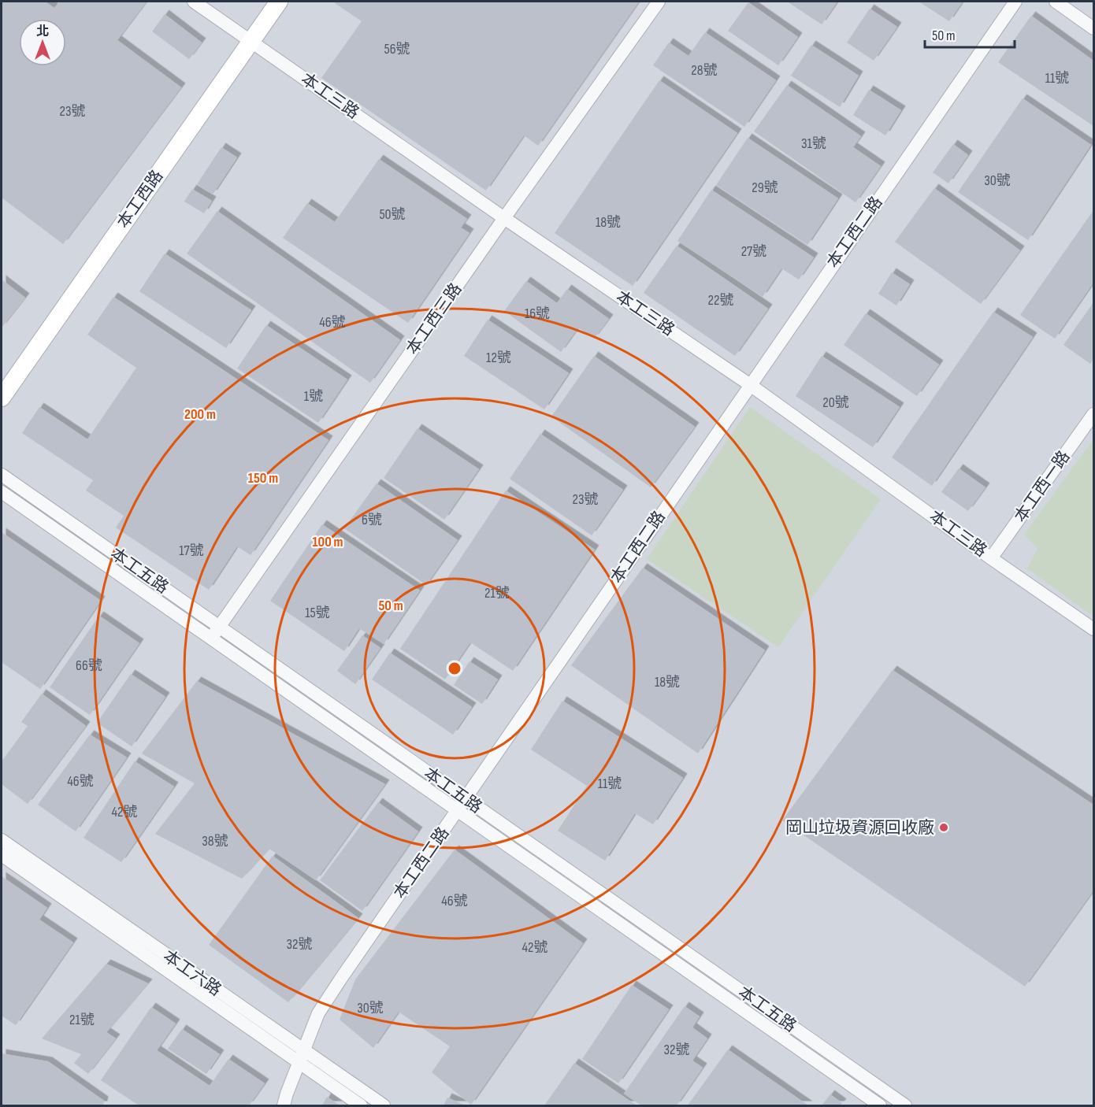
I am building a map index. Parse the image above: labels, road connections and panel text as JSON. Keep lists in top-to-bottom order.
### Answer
{
  "streets": {
    "street": [
      "本工三路",
      "本工西路",
      "本工西二路",
      "本工西三路",
      "本工西一路",
      "本工五路",
      "本工六路"
    ]
  },
  "crossings": [
    ["本工三路", "本工西路"],
    ["本工三路", "本工西二路"],
    ["本工三路", "本工西三路"],
    ["本工三路", "本工西一路"],
    ["本工西二路", "本工五路"],
    ["本工西二路", "本工六路"],
    ["本工西三路", "本工五路"]
  ],
  "places": ["岡山垃圾資源回收廠"],
  "house_numbers": [
    "56號",
    "28號",
    "11號",
    "23號",
    "31號",
    "30號",
    "29號",
    "50號",
    "18號",
    "27號",
    "22號",
    "16號",
    "46號",
    "12號",
    "1號",
    "20號",
    "23號",
    "6號",
    "17號",
    "21號",
    "15號",
    "66號",
    "18號",
    "46號",
    "11號",
    "42號",
    "38號",
    "46號",
    "32號",
    "42號",
    "30號",
    "21號",
    "32號"
  ],
  "scale_bar": "50 m",
  "north": "top",
  "rings": [
    "200 m",
    "150 m",
    "100 m",
    "50 m"
  ]
}
